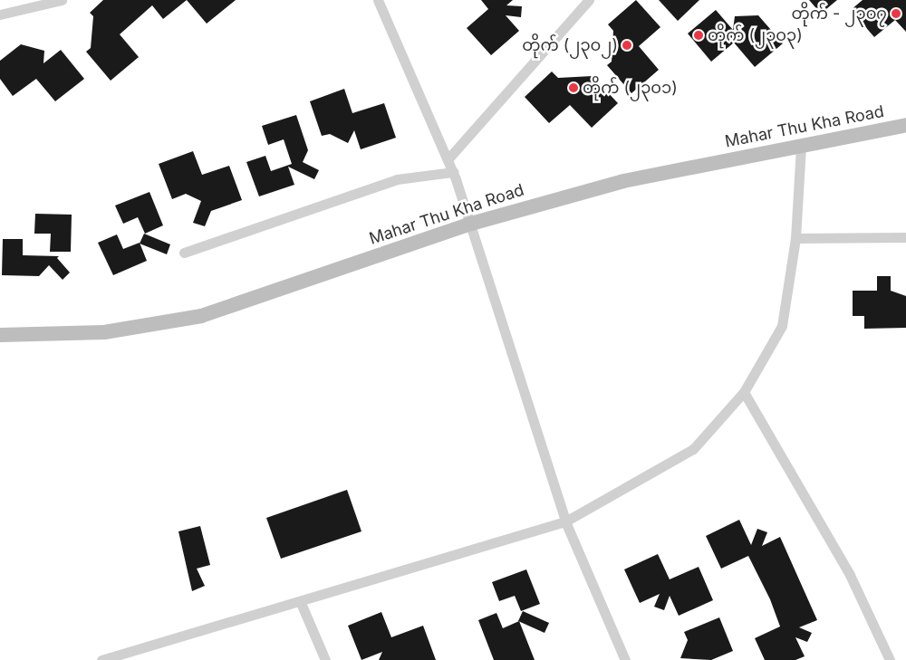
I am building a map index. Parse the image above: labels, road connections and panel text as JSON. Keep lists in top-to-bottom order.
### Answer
{
  "streets": {
    "main road": ["Mahar Thu Kha Road"]
  },
  "places": [
    "တိုက် - ၂၃၀၇",
    "တိုက် (၂၃၀၃)",
    "တိုက် (၂၃၀၂)",
    "တိုက် (၂၃၀၁)"
  ]
}
